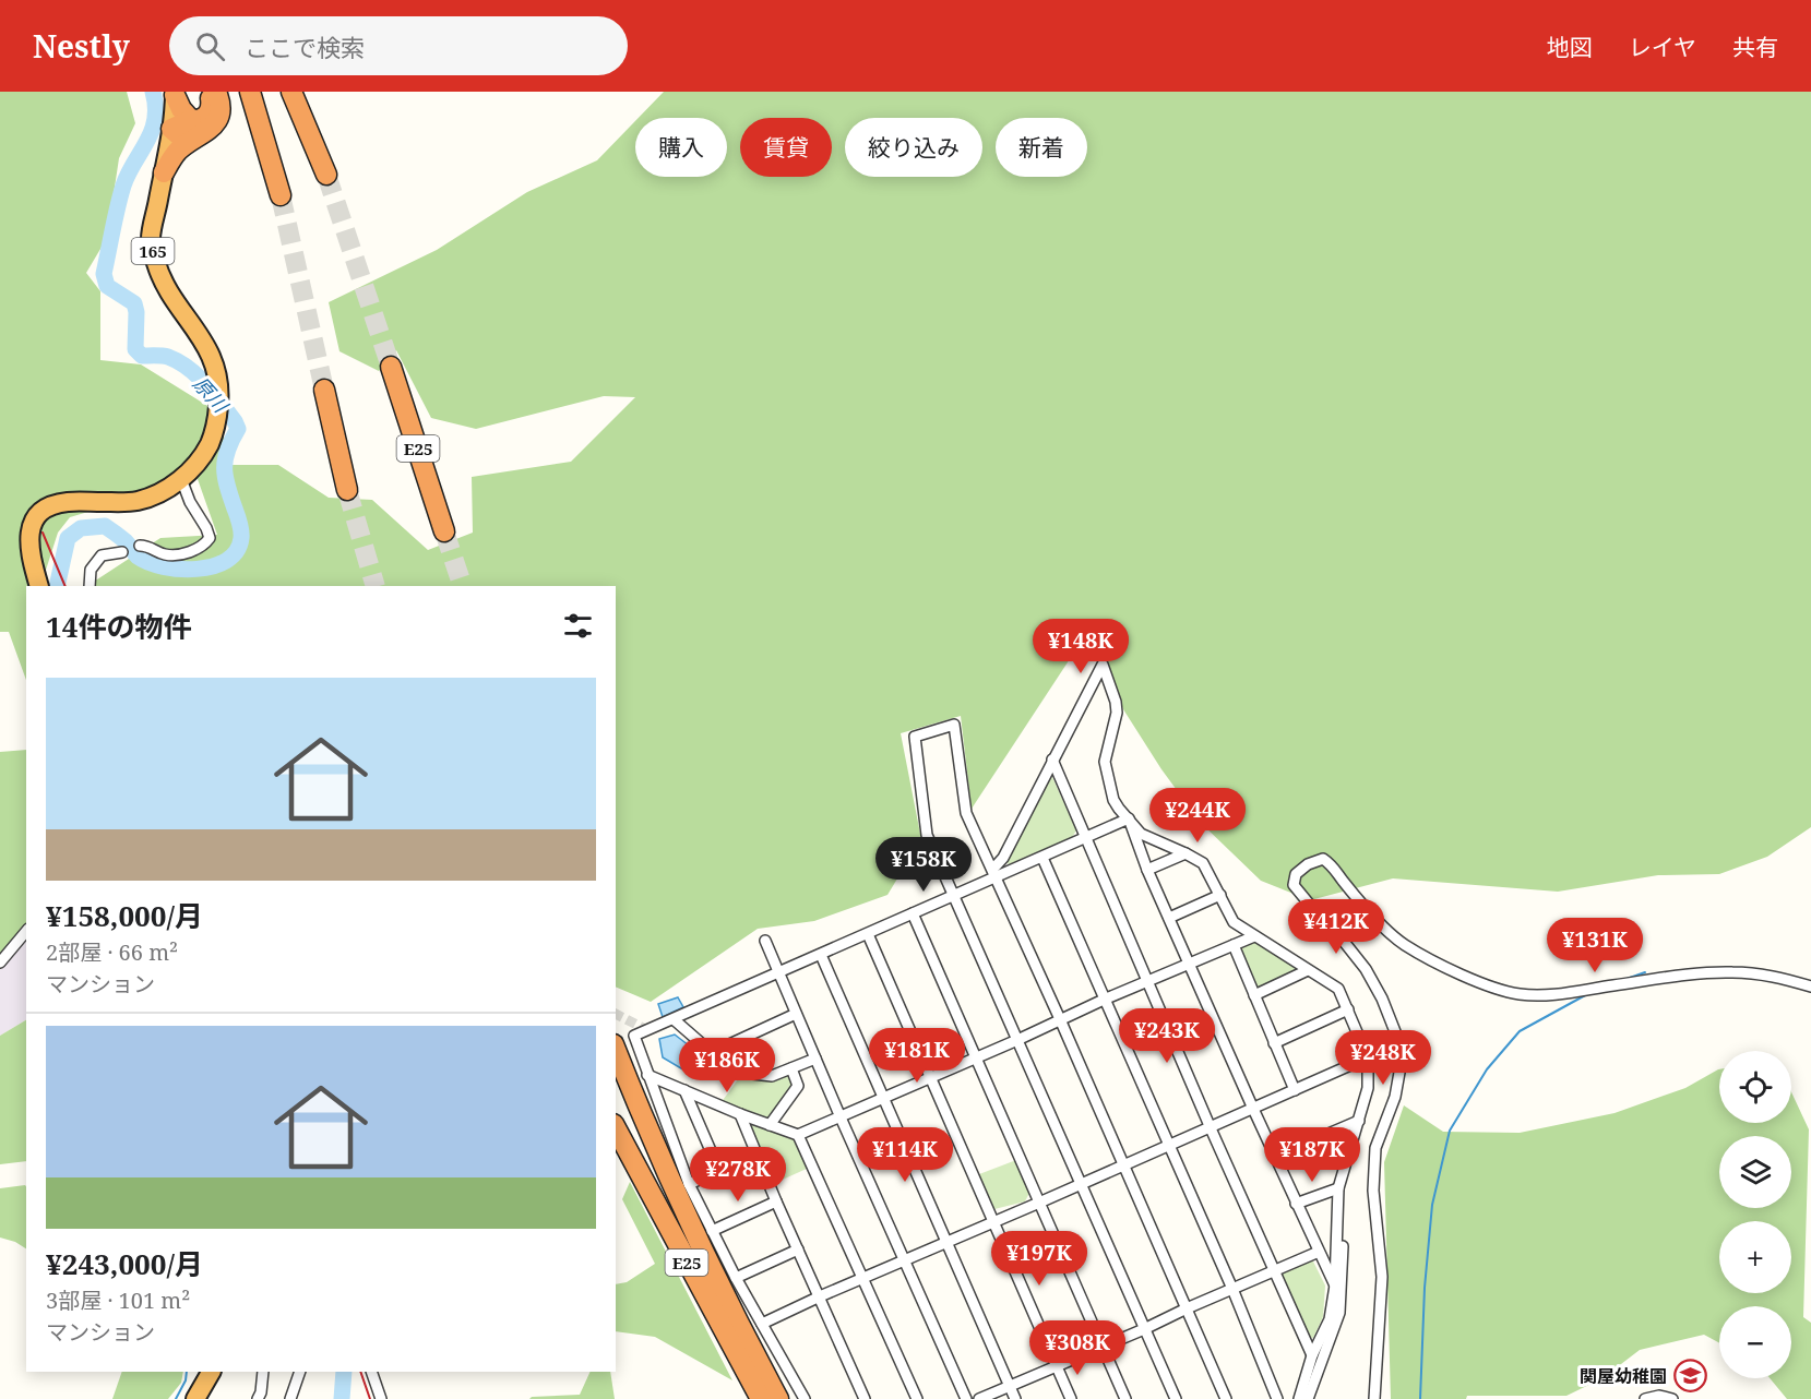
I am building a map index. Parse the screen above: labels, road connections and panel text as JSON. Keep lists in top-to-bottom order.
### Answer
{
  "streets": {
    "highway": ["165", "E25"]
  },
  "water": ["原川"],
  "places": {
    "school or university": ["関屋幼稚園"]
  },
  "page": {
    "header": "Nestly",
    "search": "ここで検索",
    "nav": ["地図", "レイヤ", "共有"],
    "chip": [
      "購入",
      "賃貸",
      "絞り込み",
      "新着"
    ],
    "heading": "14件の物件",
    "price": [
      "¥148K",
      "¥244K",
      "¥158K",
      "¥412K",
      "¥131K",
      "¥243K",
      "¥181K",
      "¥248K",
      "¥186K",
      "¥114K",
      "¥187K",
      "¥278K",
      "¥197K",
      "¥308K"
    ],
    "list": [
      {
        "name": "¥158,000/月",
        "note": "2部屋 · 66 m² · マンション"
      },
      {
        "name": "¥243,000/月",
        "note": "3部屋 · 101 m² · マンション"
      }
    ],
    "map_buttons": ["+", "−"]
  }
}
